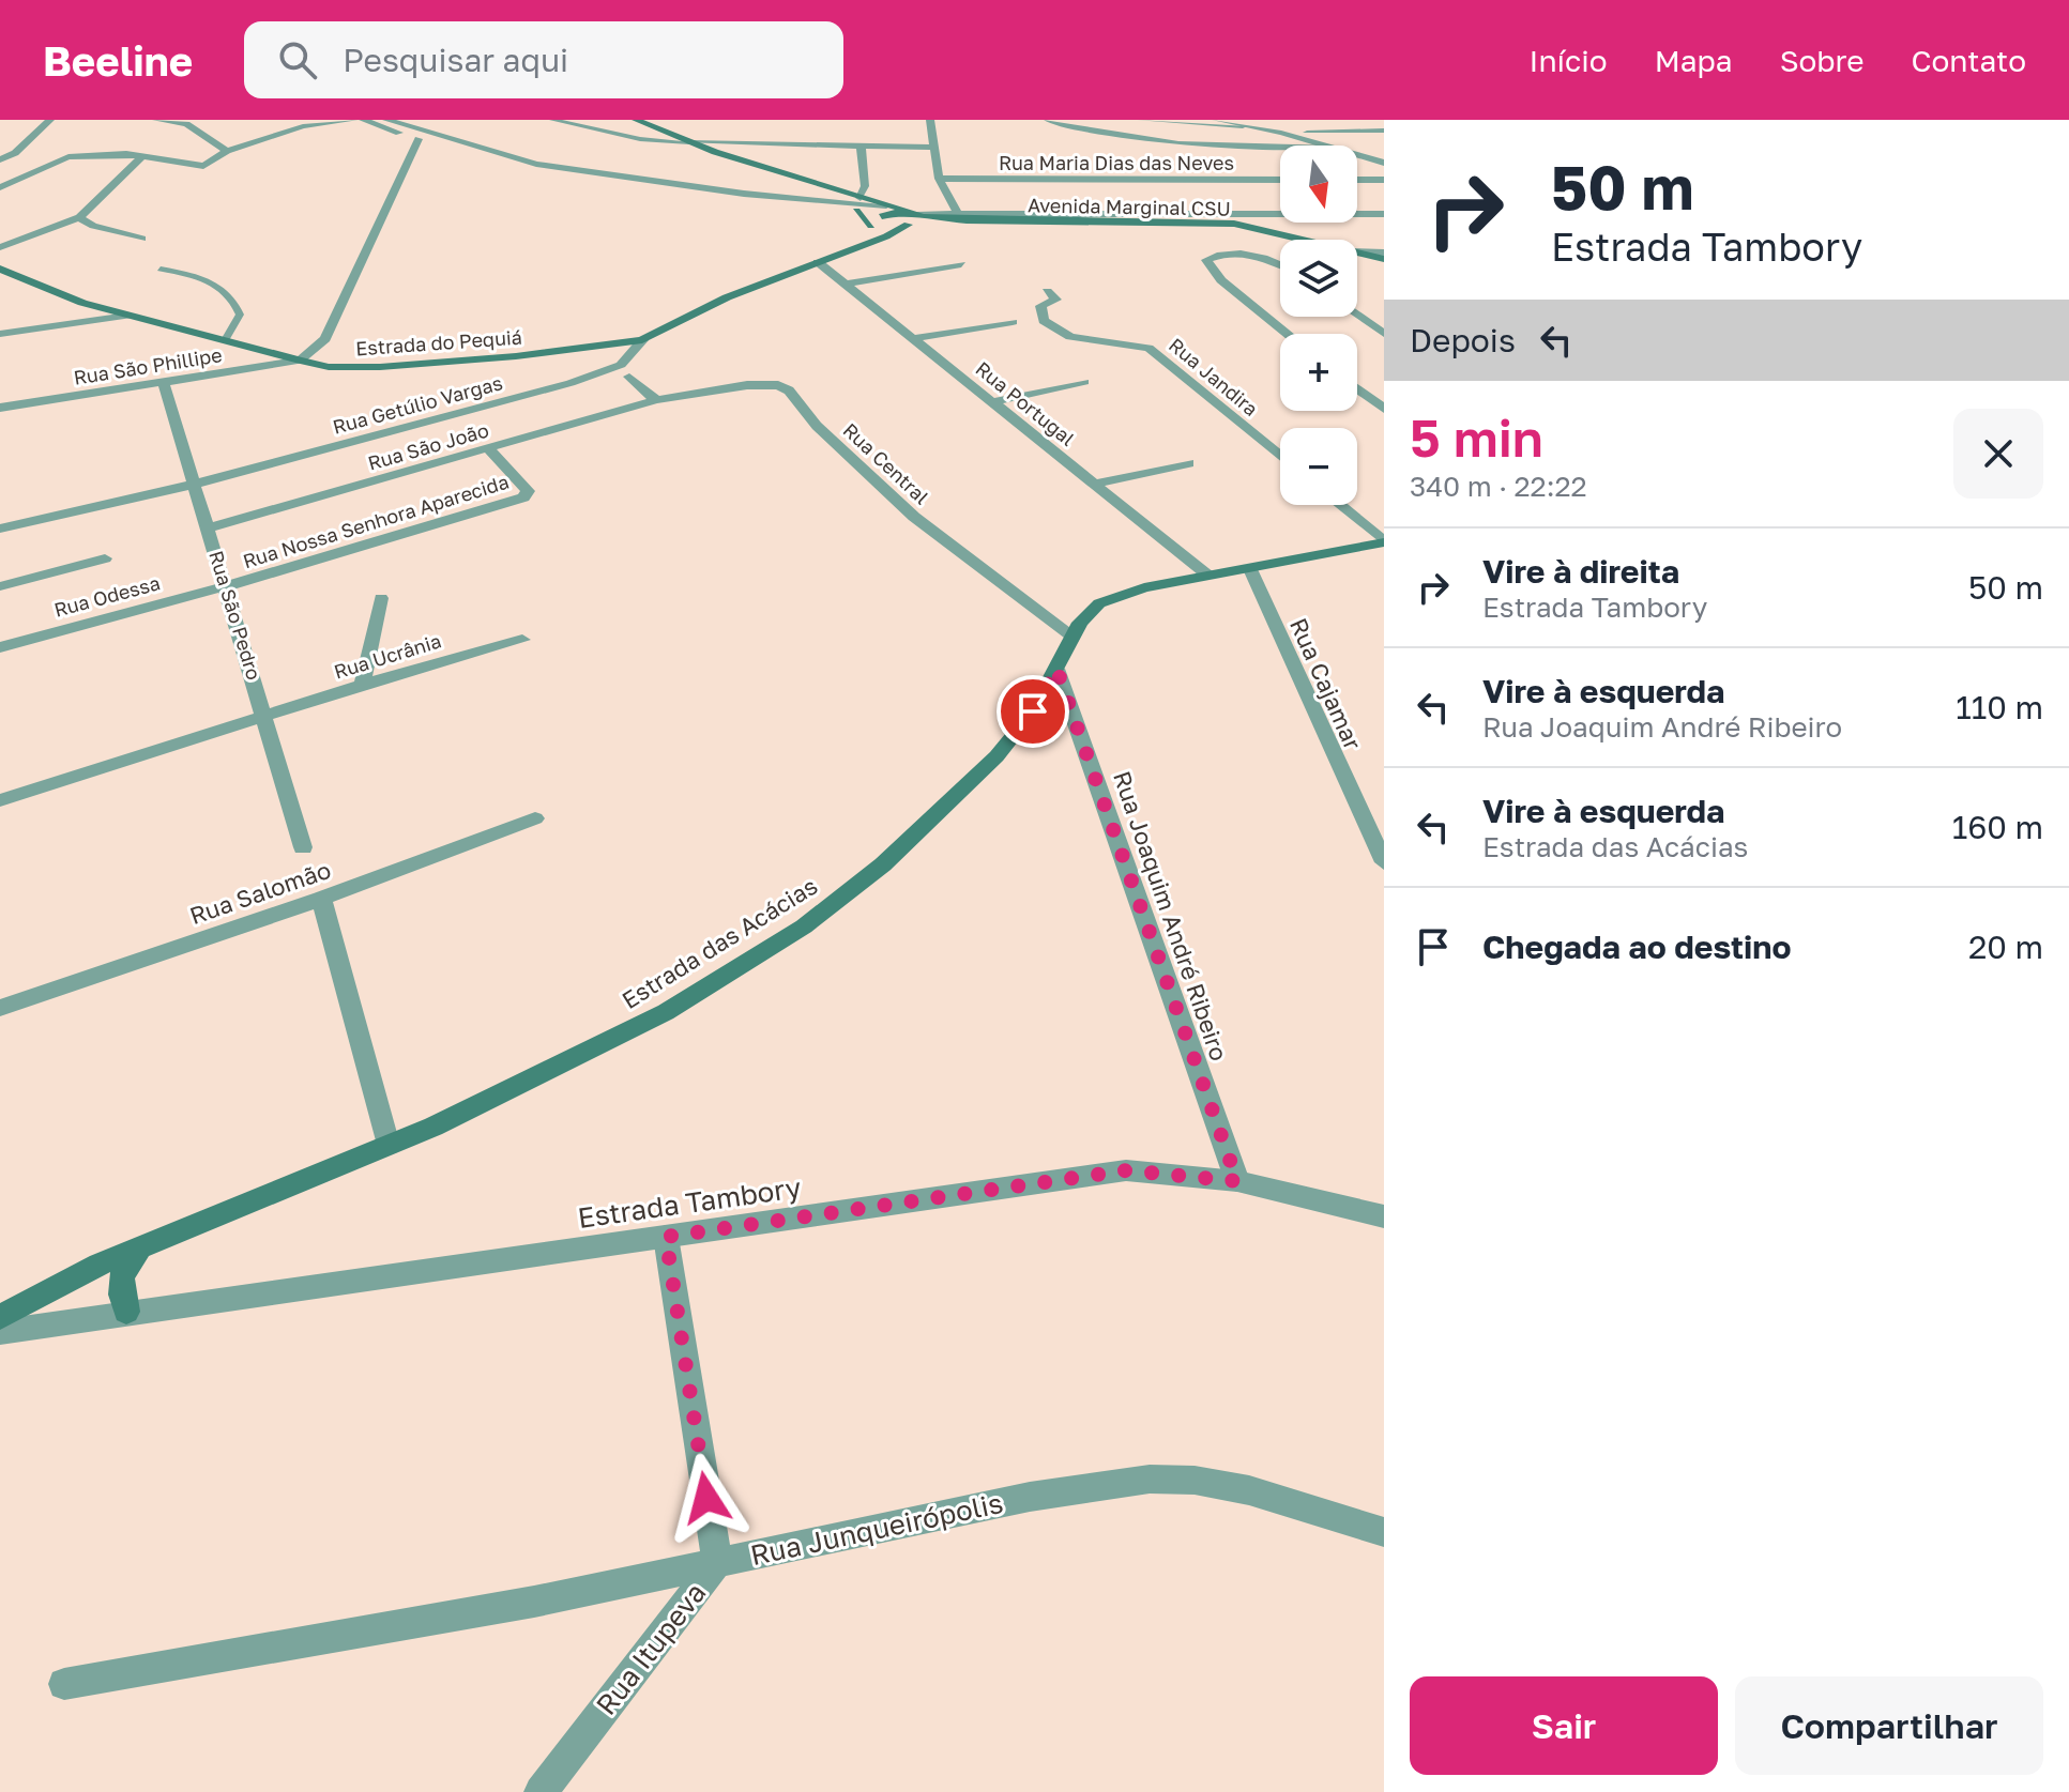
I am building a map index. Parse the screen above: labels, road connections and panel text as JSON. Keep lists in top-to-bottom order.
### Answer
{
  "streets": {
    "main road": ["Avenida Marginal CSU", "Estrada do Pequiá", "Estrada das Acácias"],
    "street": [
      "Rua Maria Dias das Neves",
      "Rua São Phillipe",
      "Rua Jandira",
      "Rua Portugal",
      "Rua Getúlio Vargas",
      "Rua São João",
      "Rua Central",
      "Rua Nossa Senhora Aparecida",
      "Rua Odessa",
      "Rua São Pedro",
      "Rua Ucrânia",
      "Rua Cajamar",
      "Rua Salomão",
      "Rua Joaquim André Ribeiro",
      "Estrada Tambory",
      "Rua Junqueirópolis",
      "Rua Itupeva"
    ]
  },
  "crossings": [
    ["Avenida Marginal CSU", "Estrada do Pequiá"],
    ["Estrada do Pequiá", "Rua São Phillipe"],
    ["Estrada do Pequiá", "Rua Portugal"],
    ["Estrada do Pequiá", "Rua Getúlio Vargas"],
    ["Rua São Phillipe", "Rua São Pedro"],
    ["Rua Portugal", "Estrada das Acácias"],
    ["Rua Getúlio Vargas", "Rua São Pedro"],
    ["Rua São João", "Rua Central"],
    ["Rua São João", "Rua Nossa Senhora Aparecida"],
    ["Rua São João", "Rua São Pedro"],
    ["Rua Central", "Estrada das Acácias"],
    ["Rua Nossa Senhora Aparecida", "Rua Odessa"],
    ["Rua Nossa Senhora Aparecida", "Rua São Pedro"],
    ["Rua Odessa", "Rua São Pedro"],
    ["Rua São Pedro", "Rua Ucrânia"],
    ["Rua Cajamar", "Estrada das Acácias"],
    ["Rua Joaquim André Ribeiro", "Estrada das Acácias"],
    ["Rua Joaquim André Ribeiro", "Estrada Tambory"],
    ["Estrada Tambory", "Rua Itupeva"],
    ["Rua Junqueirópolis", "Rua Itupeva"]
  ],
  "north": "bottom",
  "page": {
    "header": "Beeline",
    "search": "Pesquisar aqui",
    "nav": [
      "Início",
      "Mapa",
      "Sobre",
      "Contato"
    ],
    "turn": ["50 m", "Estrada Tambory"],
    "map_buttons": ["+", "−"],
    "then": "Depois",
    "heading": ["5 min", "340 m · 22:22"],
    "list": [
      {
        "name": "Vire à direita",
        "note": "Estrada Tambory",
        "value": "50 m"
      },
      {
        "name": "Vire à esquerda",
        "note": "Rua Joaquim André Ribeiro",
        "value": "110 m"
      },
      {
        "name": "Vire à esquerda",
        "note": "Estrada das Acácias",
        "value": "160 m"
      },
      {
        "name": "Chegada ao destino",
        "value": "20 m"
      }
    ],
    "buttons": ["Sair", "Compartilhar"]
  }
}
